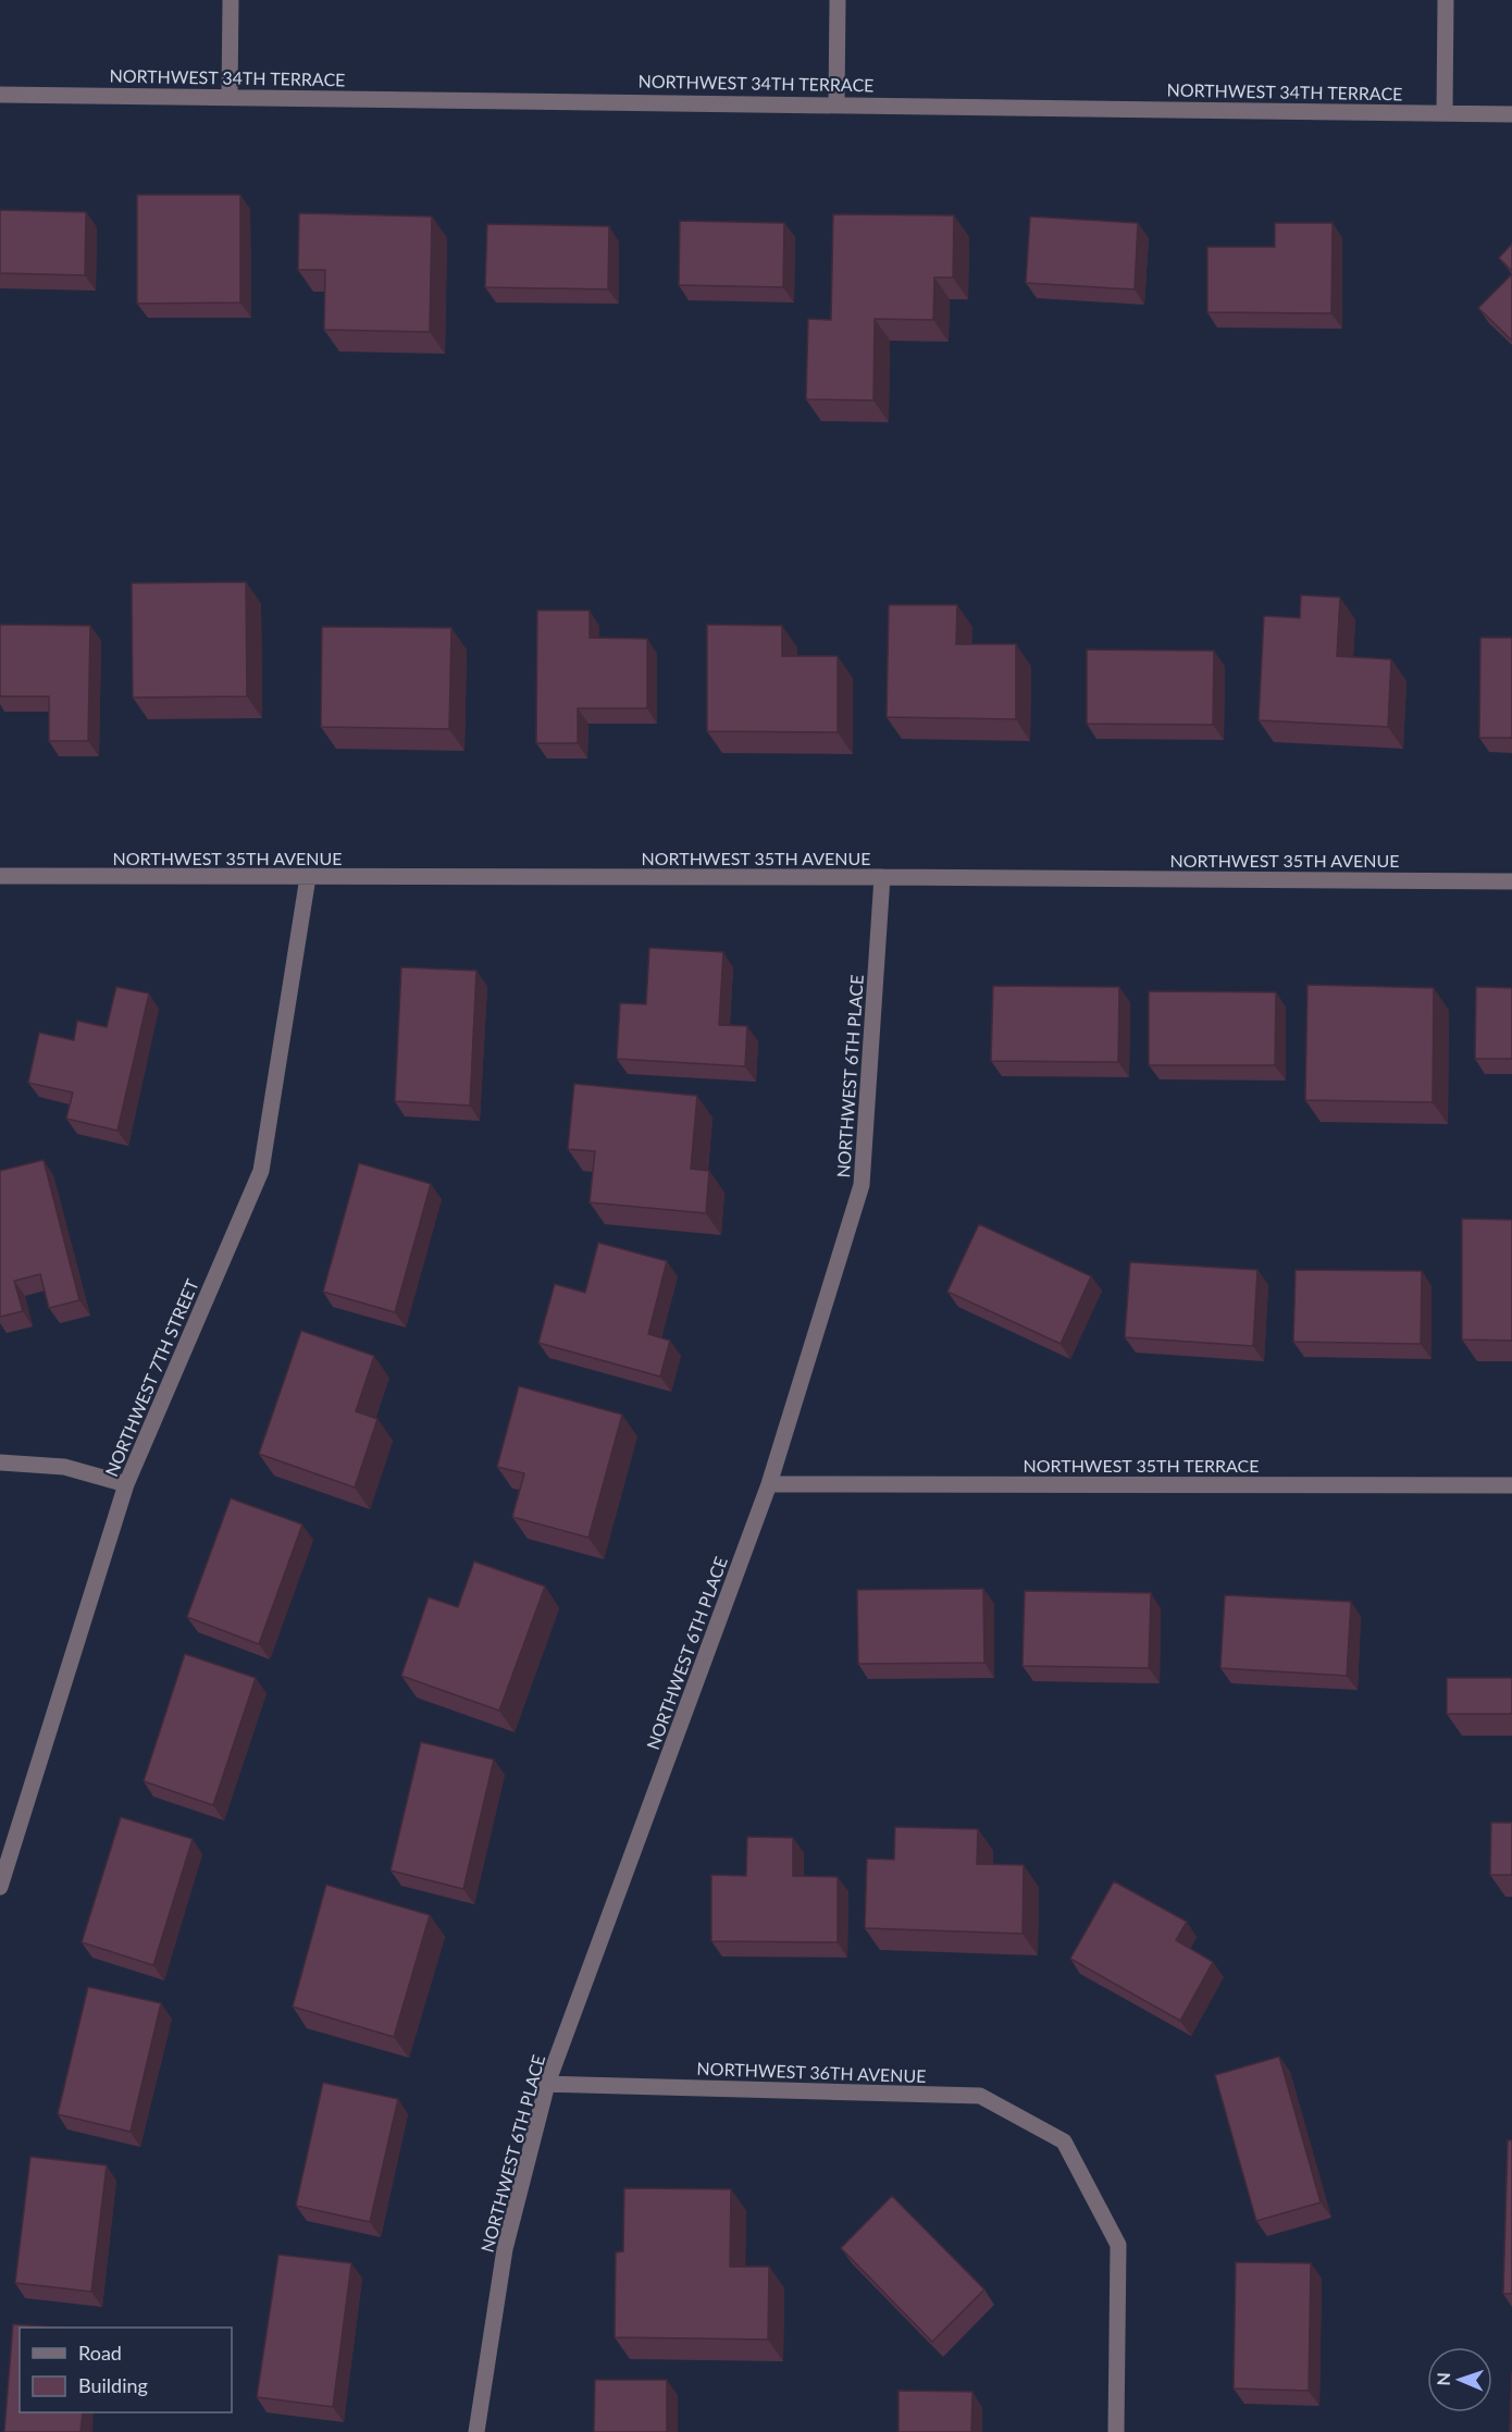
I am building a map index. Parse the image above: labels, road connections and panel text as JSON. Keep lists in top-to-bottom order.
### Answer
{
  "streets": {
    "street": [
      "NORTHWEST 34TH TERRACE",
      "NORTHWEST 35TH AVENUE",
      "NORTHWEST 6TH PLACE",
      "NORTHWEST 7TH STREET",
      "NORTHWEST 35TH TERRACE",
      "NORTHWEST 36TH AVENUE"
    ]
  },
  "crossings": [
    ["NORTHWEST 35TH AVENUE", "NORTHWEST 6TH PLACE"],
    ["NORTHWEST 35TH AVENUE", "NORTHWEST 7TH STREET"],
    ["NORTHWEST 6TH PLACE", "NORTHWEST 35TH TERRACE"],
    ["NORTHWEST 6TH PLACE", "NORTHWEST 36TH AVENUE"]
  ],
  "legend": ["Road", "Building"],
  "north": "left"
}
